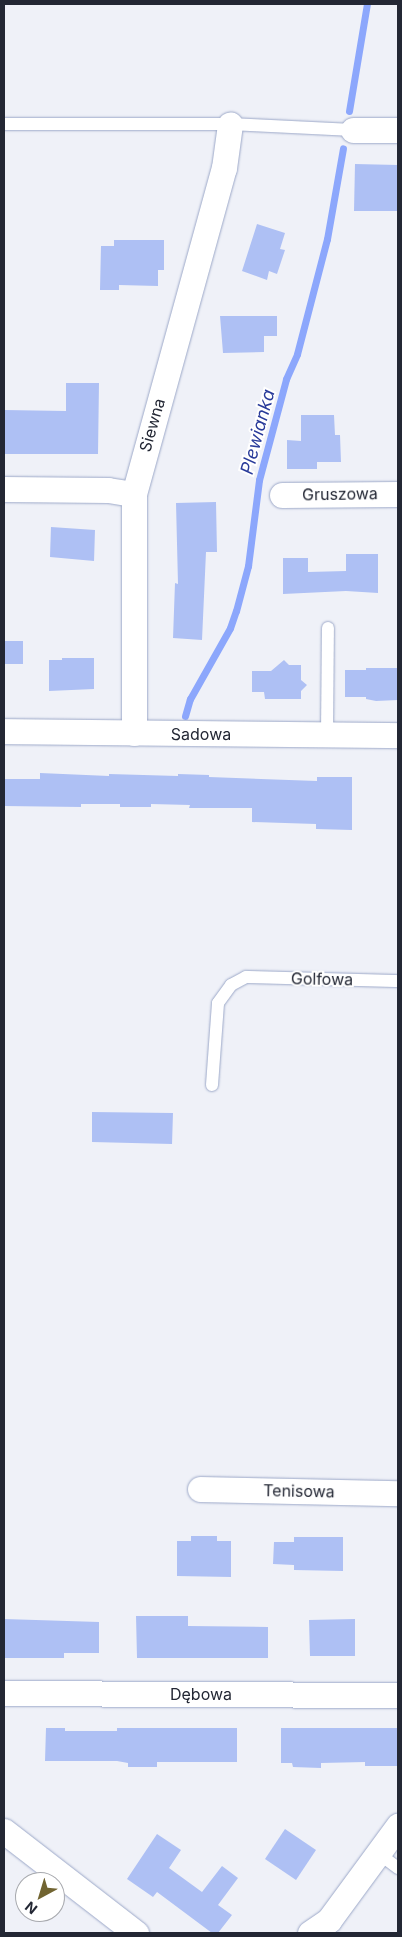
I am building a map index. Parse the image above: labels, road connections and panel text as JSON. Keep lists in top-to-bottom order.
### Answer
{
  "streets": {
    "street": [
      "Siewna",
      "Gruszowa",
      "Sadowa",
      "Tenisowa",
      "Dębowa"
    ],
    "lane": ["Golfowa"]
  },
  "crossings": [
    ["Siewna", "Sadowa"]
  ],
  "water": ["Plewianka"],
  "north": "bottom left"
}
